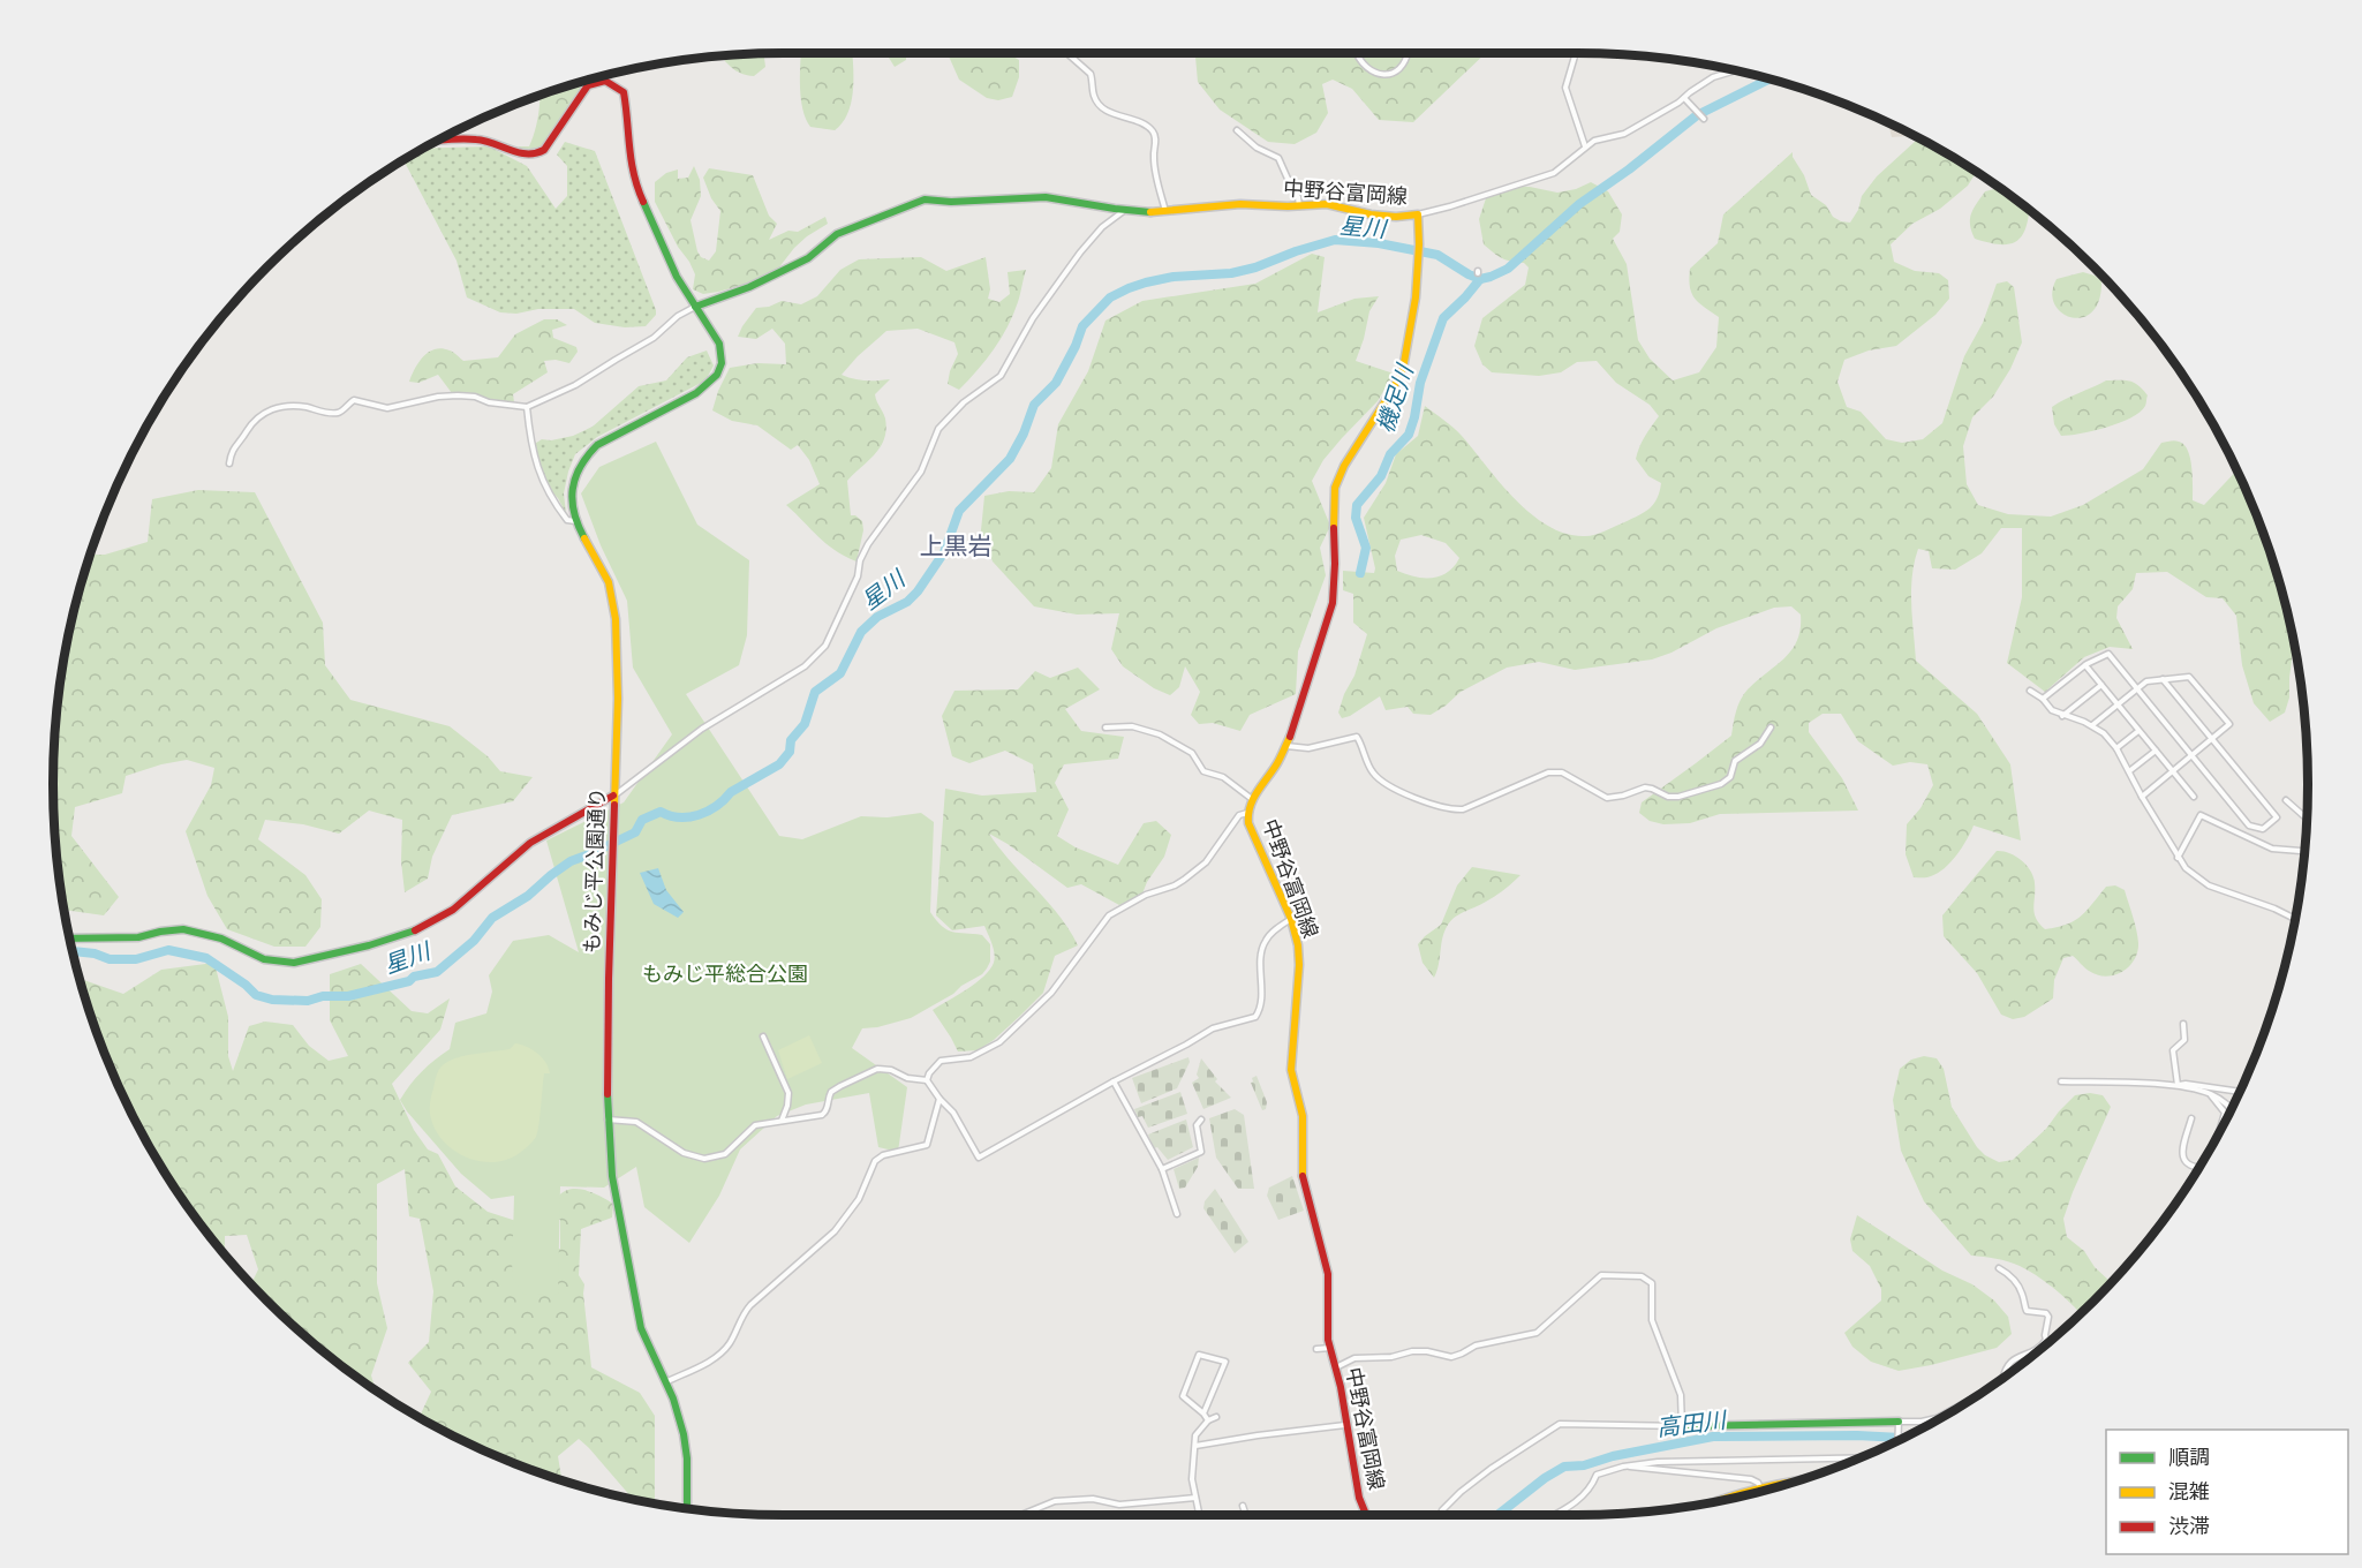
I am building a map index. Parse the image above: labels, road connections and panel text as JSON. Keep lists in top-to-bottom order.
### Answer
{
  "streets": {
    "main road": ["中野谷富岡線", "もみじ平公園通り"]
  },
  "crossings": [
    ["中野谷富岡線", "もみじ平公園通り"]
  ],
  "districts": ["上黒岩"],
  "water": ["星川", "機足川", "高田川"],
  "parks": ["もみじ平総合公園"],
  "legend": ["順調", "混雑", "渋滞"]
}
